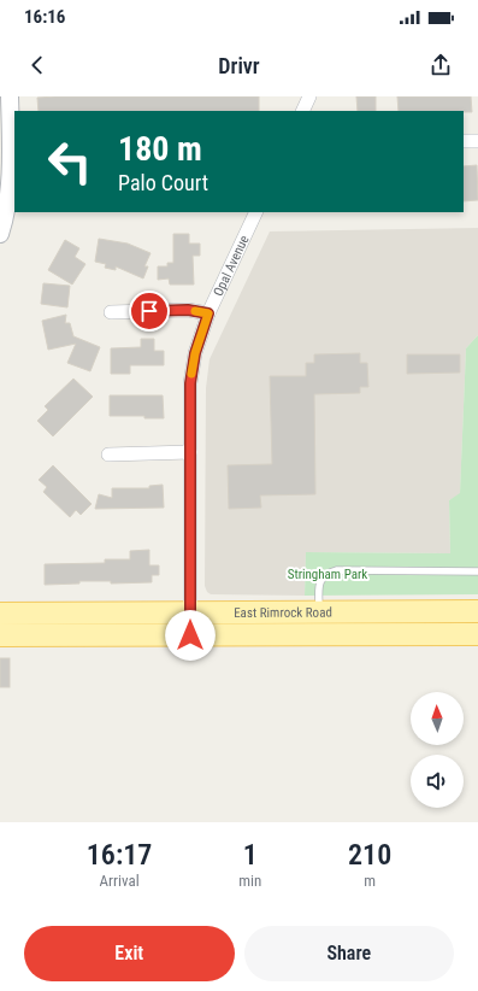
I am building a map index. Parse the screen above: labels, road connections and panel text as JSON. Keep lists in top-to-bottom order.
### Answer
{
  "streets": {
    "main road": ["East Rimrock Road"],
    "street": ["Opal Avenue"]
  },
  "crossings": [
    ["Opal Avenue", "East Rimrock Road"]
  ],
  "parks": ["Stringham Park"],
  "north": "top",
  "page": {
    "status": "16:16",
    "header": "Drivr",
    "turn": ["180 m", "Palo Court"],
    "eta": [
      "16:17",
      "Arrival",
      "1",
      "min",
      "210",
      "m"
    ],
    "buttons": ["Exit", "Share"]
  }
}
